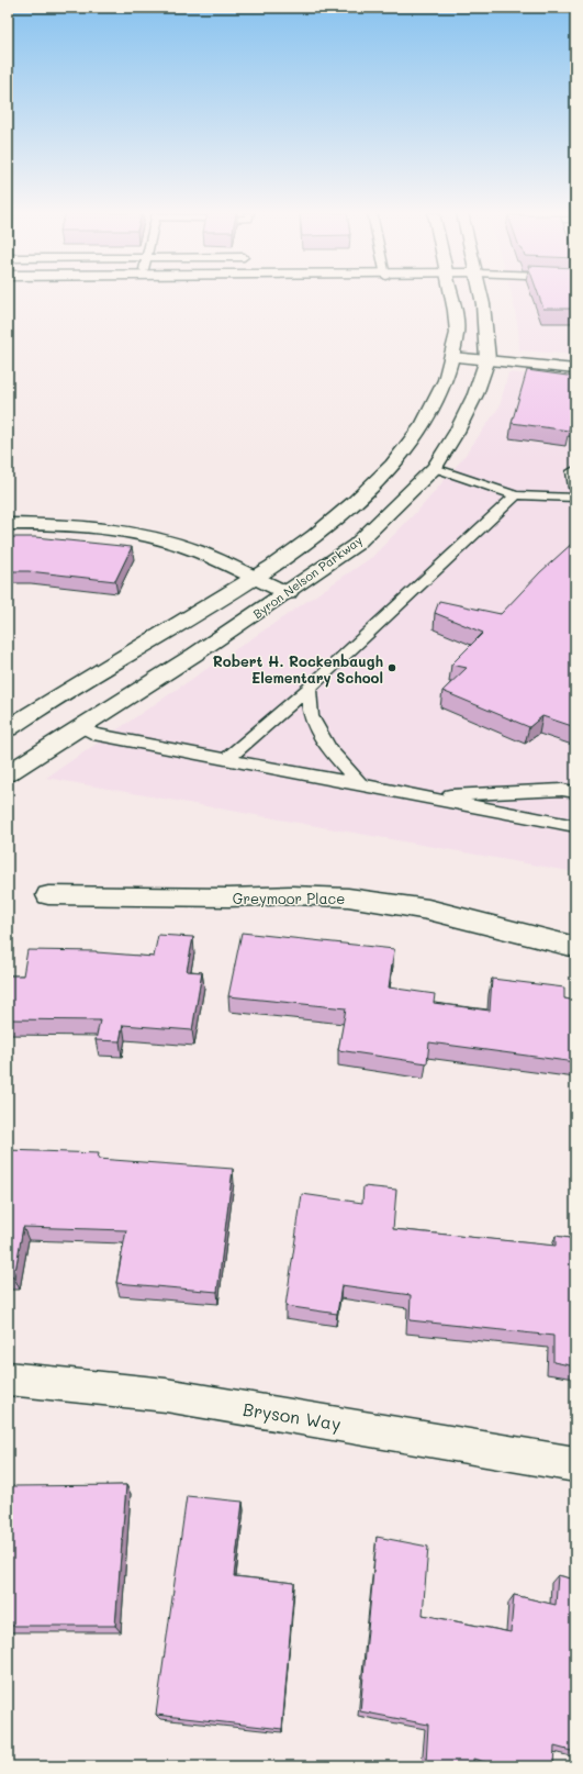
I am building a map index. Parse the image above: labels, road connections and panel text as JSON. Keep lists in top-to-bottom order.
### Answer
{
  "streets": {
    "street": ["Byron Nelson Parkway", "Greymoor Place", "Bryson Way"]
  },
  "places": ["Robert H. Rockenbaugh Elementary School"]
}
